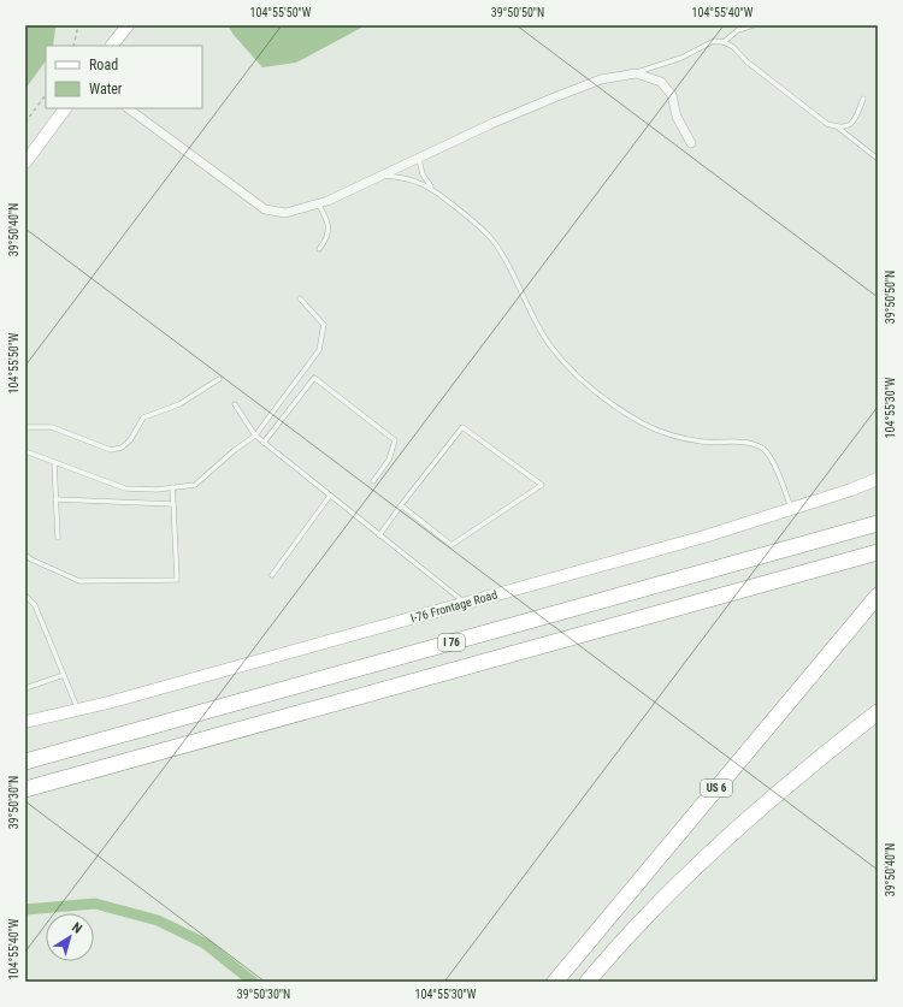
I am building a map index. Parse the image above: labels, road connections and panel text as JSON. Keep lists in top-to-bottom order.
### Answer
{
  "streets": {
    "highway": ["I 76", "US 6"],
    "street": ["I-76 Frontage Road"]
  },
  "legend": ["Road", "Water"],
  "north": "top right",
  "coordinates": [
    "104°55'50\"W",
    "39°50'50\"N",
    "104°55'40\"W",
    "39°50'40\"N",
    "104°55'30\"W",
    "39°50'30\"N"
  ]
}
